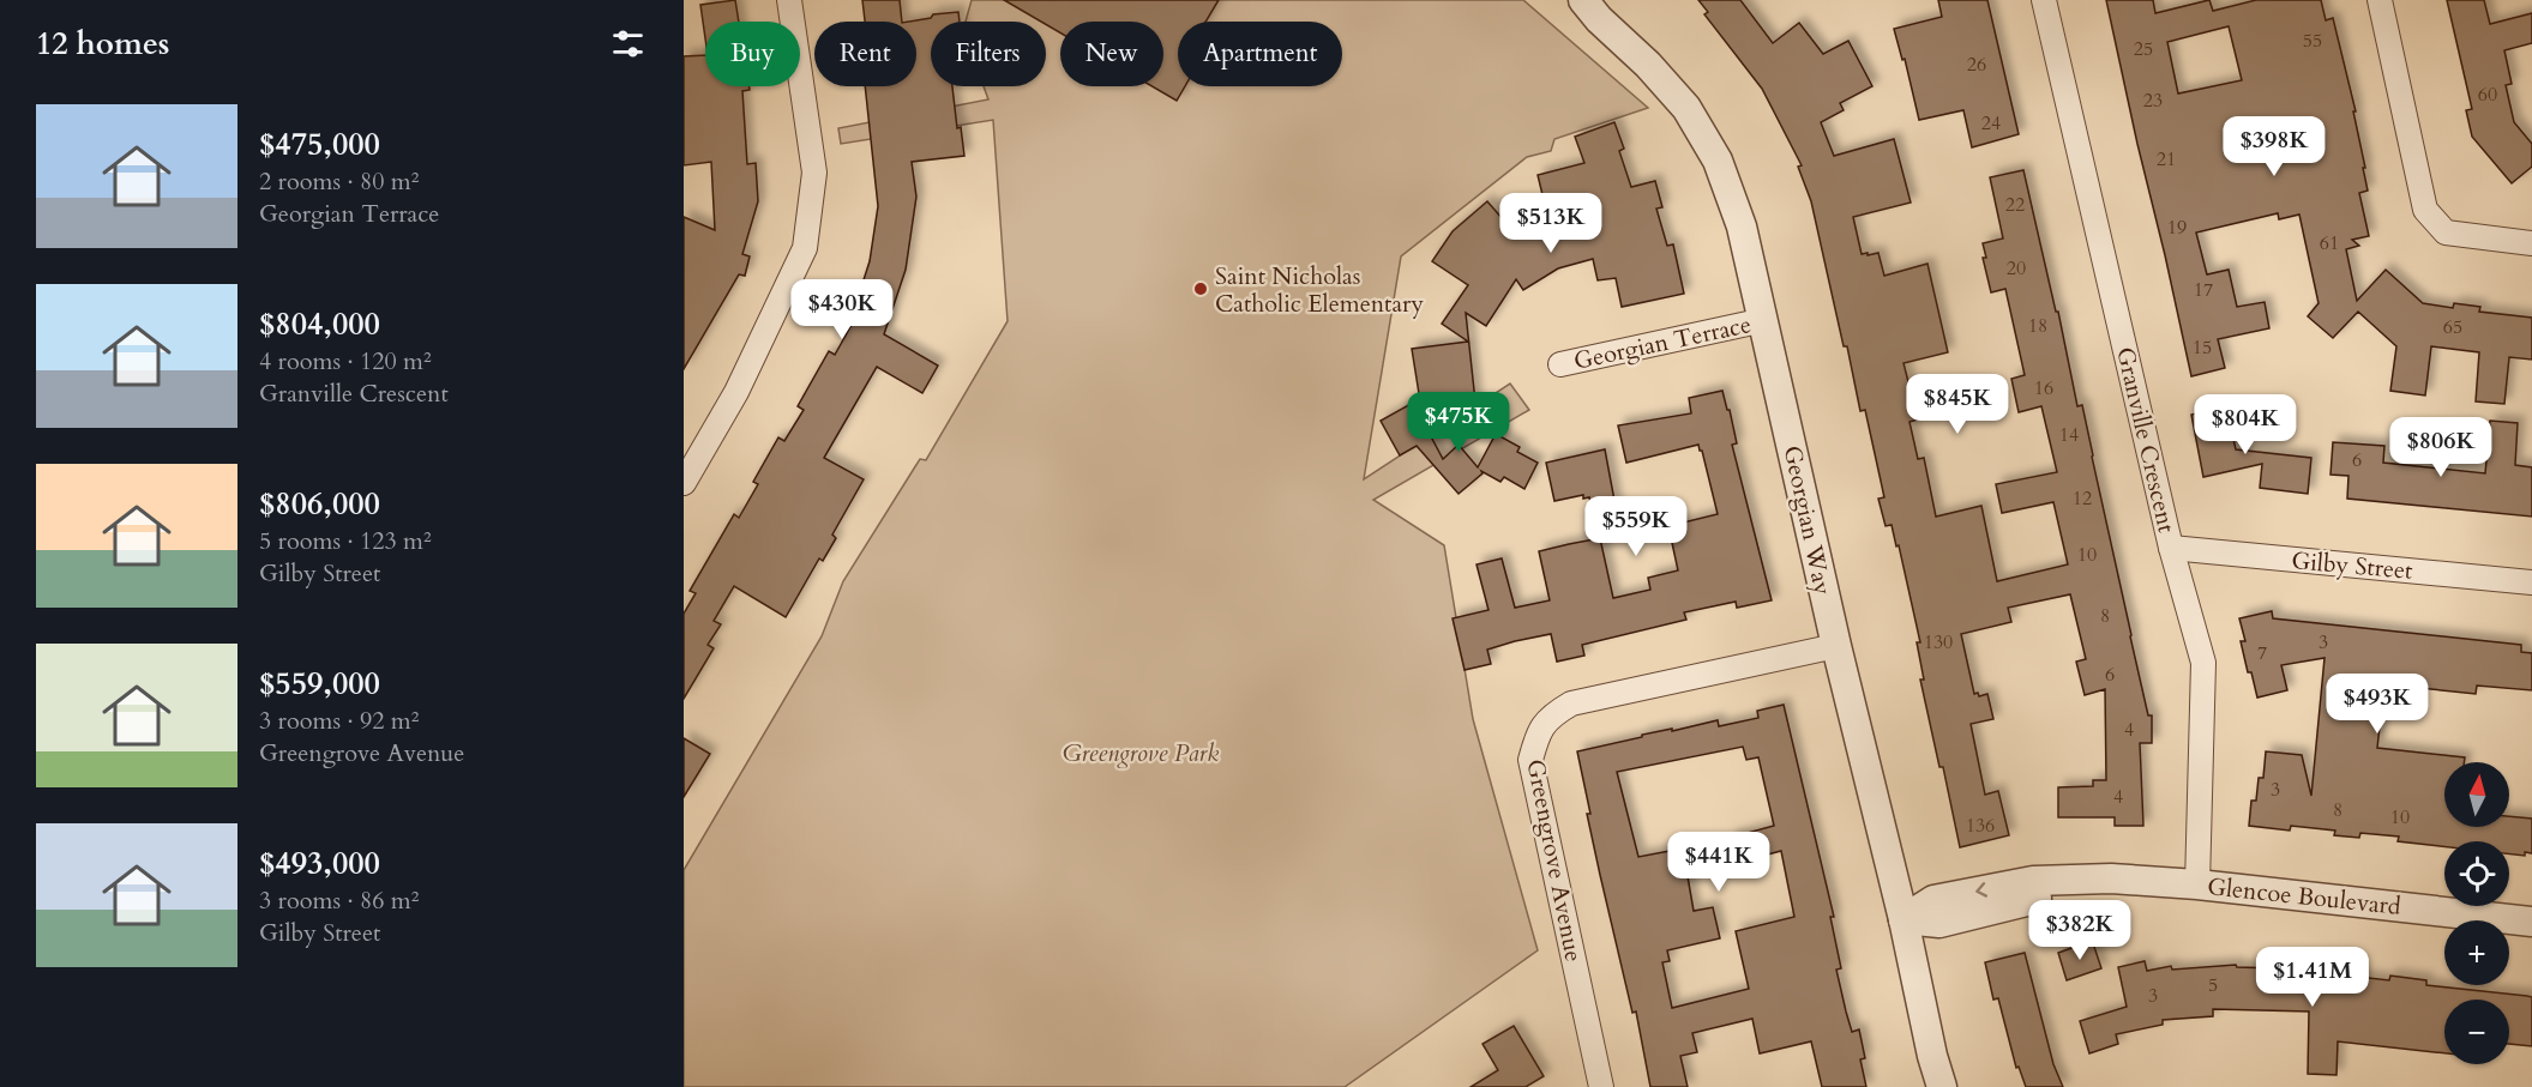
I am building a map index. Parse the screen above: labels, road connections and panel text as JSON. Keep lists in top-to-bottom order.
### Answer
{
  "streets": {
    "street": [
      "Georgian Terrace",
      "Granville Crescent",
      "Georgian Way",
      "Gilby Street",
      "Greengrove Avenue",
      "Glencoe Boulevard"
    ]
  },
  "crossings": [
    ["Georgian Terrace", "Georgian Way"],
    ["Granville Crescent", "Gilby Street"],
    ["Granville Crescent", "Glencoe Boulevard"],
    ["Georgian Way", "Greengrove Avenue"],
    ["Georgian Way", "Glencoe Boulevard"]
  ],
  "parks": ["Greengrove Park"],
  "places": ["Saint Nicholas Catholic Elementary"],
  "house_numbers": [
    "55",
    "25",
    "26",
    "60",
    "23",
    "24",
    "21",
    "22",
    "19",
    "61",
    "20",
    "17",
    "18",
    "65",
    "15",
    "16",
    "14",
    "6",
    "12",
    "10",
    "8",
    "130",
    "3",
    "7",
    "6",
    "4",
    "3",
    "4",
    "8",
    "10",
    "136",
    "5",
    "3"
  ],
  "north": "top",
  "page": {
    "heading": "12 homes",
    "chip": [
      "Buy",
      "Rent",
      "Filters",
      "New",
      "Apartment"
    ],
    "list": [
      {
        "name": "$475,000",
        "note": "2 rooms · 80 m² · Georgian Terrace"
      },
      {
        "name": "$804,000",
        "note": "4 rooms · 120 m² · Granville Crescent"
      },
      {
        "name": "$806,000",
        "note": "5 rooms · 123 m² · Gilby Street"
      },
      {
        "name": "$559,000",
        "note": "3 rooms · 92 m² · Greengrove Avenue"
      },
      {
        "name": "$493,000",
        "note": "3 rooms · 86 m² · Gilby Street"
      }
    ],
    "price": [
      "$398K",
      "$513K",
      "$430K",
      "$845K",
      "$475K",
      "$804K",
      "$806K",
      "$559K",
      "$493K",
      "$441K",
      "$382K",
      "$1.41M"
    ],
    "map_buttons": ["+", "−"]
  }
}
